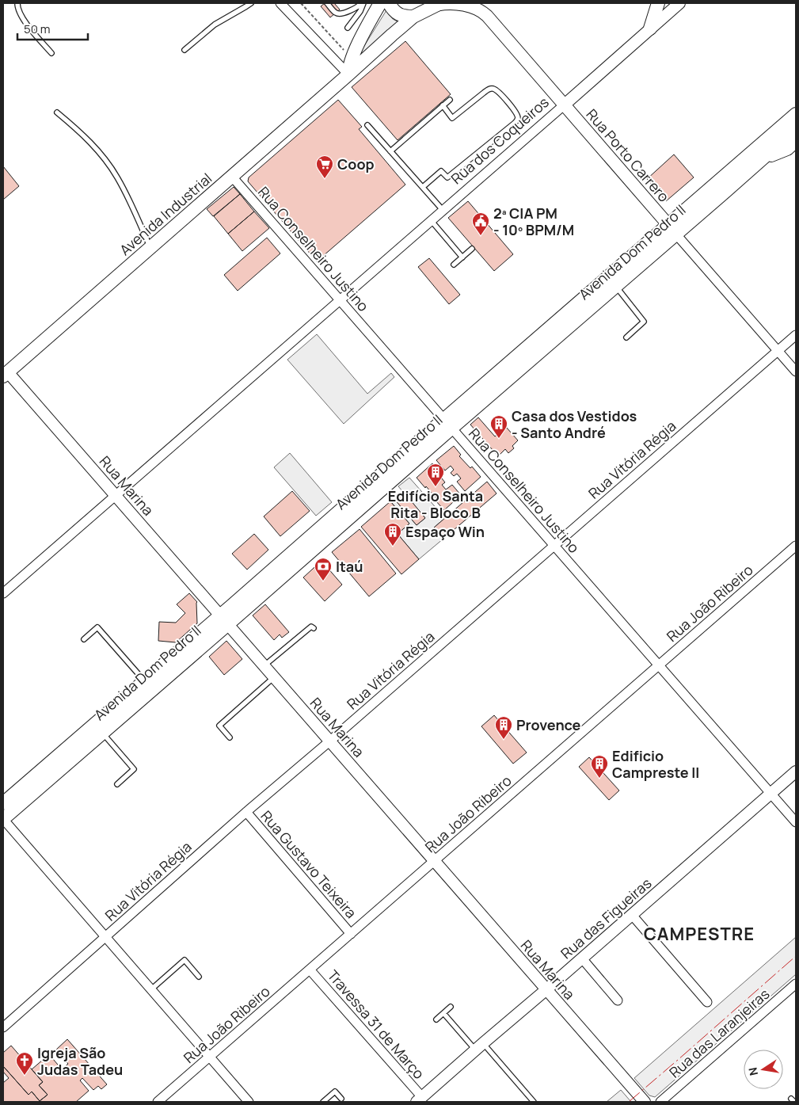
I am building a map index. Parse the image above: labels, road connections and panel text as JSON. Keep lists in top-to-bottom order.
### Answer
{
  "streets": {
    "main road": ["Rua Porto Carrero", "Avenida Industrial", "Avenida Dom Pedro II"],
    "street": [
      "Rua dos Coqueiros",
      "Rua Conselheiro Justino",
      "Rua Vitória Régia",
      "Rua Marina",
      "Rua João Ribeiro",
      "Rua Gustavo Teixeira",
      "Rua das Figueiras",
      "Travessa 31 de Março",
      "Rua das Laranjeiras"
    ]
  },
  "crossings": [
    ["Rua dos Coqueiros", "Rua Porto Carrero"],
    ["Rua dos Coqueiros", "Rua Conselheiro Justino"],
    ["Rua dos Coqueiros", "Rua Marina"],
    ["Rua Porto Carrero", "Avenida Industrial"],
    ["Rua Porto Carrero", "Avenida Dom Pedro II"],
    ["Rua Porto Carrero", "Rua Vitória Régia"],
    ["Avenida Industrial", "Rua Conselheiro Justino"],
    ["Avenida Industrial", "Rua Marina"],
    ["Rua Conselheiro Justino", "Avenida Dom Pedro II"],
    ["Rua Conselheiro Justino", "Rua Vitória Régia"],
    ["Rua Conselheiro Justino", "Rua João Ribeiro"],
    ["Rua Conselheiro Justino", "Rua das Figueiras"],
    ["Avenida Dom Pedro II", "Rua Marina"],
    ["Rua Vitória Régia", "Rua Marina"],
    ["Rua Vitória Régia", "Rua Gustavo Teixeira"],
    ["Rua Marina", "Rua João Ribeiro"],
    ["Rua Marina", "Rua das Figueiras"],
    ["Rua João Ribeiro", "Rua Gustavo Teixeira"],
    ["Rua João Ribeiro", "Travessa 31 de Março"],
    ["Rua das Figueiras", "Travessa 31 de Março"]
  ],
  "districts": ["CAMPESTRE"],
  "places": {
    "supermarket": ["Coop"],
    "public building": ["2ª CIA PM - 10º BPM/M"],
    "building": [
      "Casa dos Vestidos - Santo André",
      "Edifício Santa Rita - Bloco B",
      "Espaço Win",
      "Provence",
      "Edificio Campreste II"
    ],
    "bank": ["Itaú"],
    "church": ["Igreja São Judas Tadeu"]
  },
  "scale_bar": "50 m",
  "north": "left"
}
